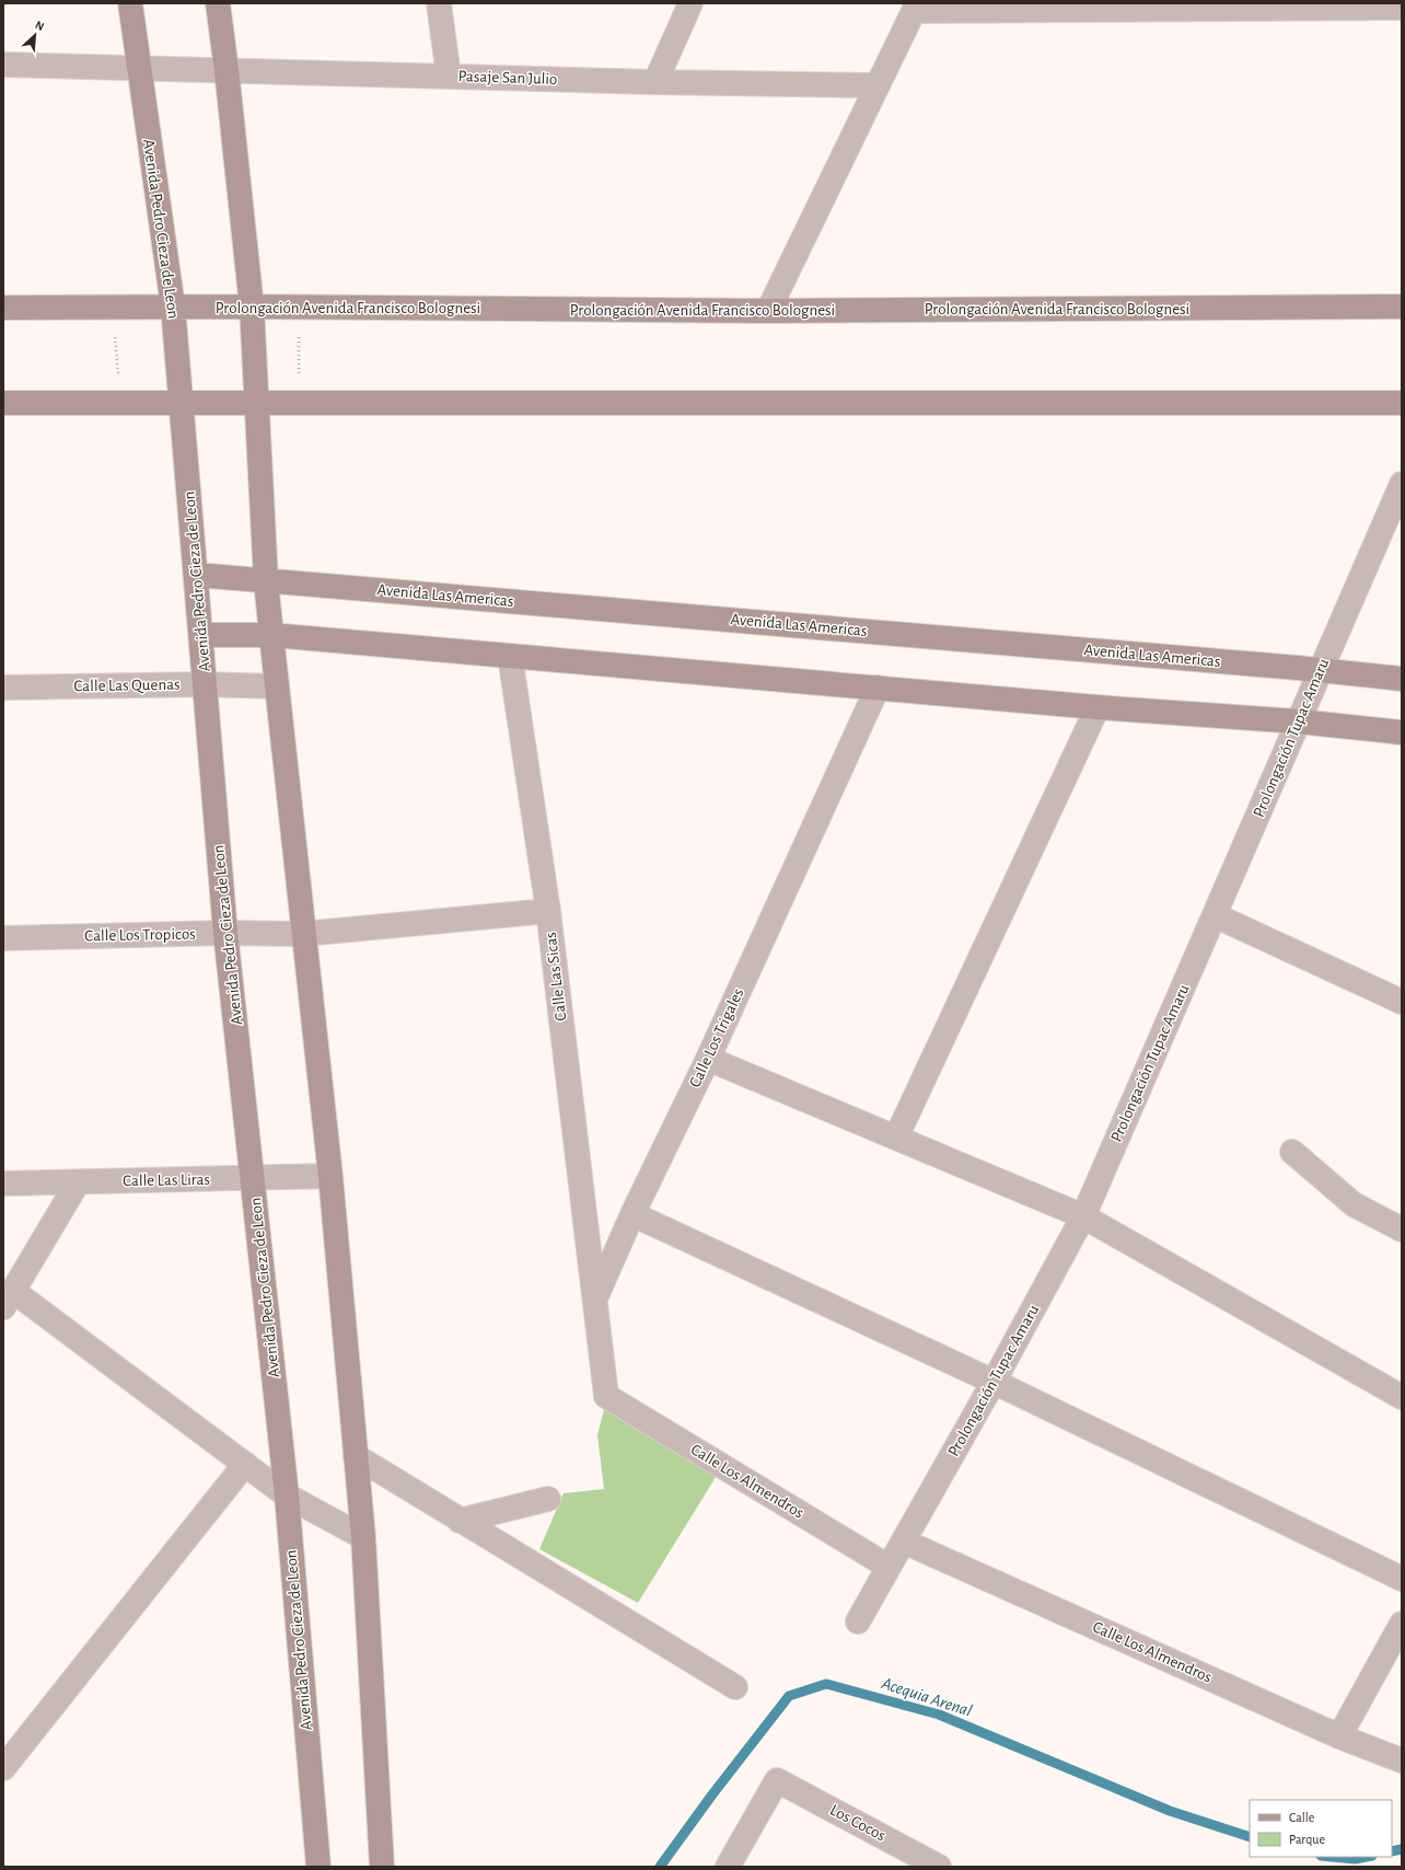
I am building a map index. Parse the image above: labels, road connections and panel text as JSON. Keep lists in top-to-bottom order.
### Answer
{
  "streets": {
    "street": [
      "Pasaje San Julio",
      "Avenida Pedro Cieza de Leon",
      "Prolongación Avenida Francisco Bolognesi",
      "Avenida Las Americas",
      "Calle Las Quenas",
      "Prolongación Tupac Amaru",
      "Calle Los Tropicos",
      "Calle Las Sicas",
      "Calle Los Trigales",
      "Calle Las Liras",
      "Calle Los Almendros",
      "Los Cocos"
    ]
  },
  "crossings": [
    ["Pasaje San Julio", "Avenida Pedro Cieza de Leon"],
    ["Avenida Pedro Cieza de Leon", "Prolongación Avenida Francisco Bolognesi"],
    ["Avenida Pedro Cieza de Leon", "Avenida Las Americas"],
    ["Avenida Pedro Cieza de Leon", "Calle Las Quenas"],
    ["Avenida Pedro Cieza de Leon", "Calle Los Tropicos"],
    ["Avenida Pedro Cieza de Leon", "Calle Las Liras"],
    ["Avenida Las Americas", "Prolongación Tupac Amaru"],
    ["Prolongación Tupac Amaru", "Calle Los Almendros"],
    ["Calle Los Tropicos", "Calle Las Sicas"],
    ["Calle Las Sicas", "Calle Los Trigales"],
    ["Calle Las Sicas", "Calle Los Almendros"],
    ["Calle Los Trigales", "Calle Los Almendros"]
  ],
  "water": ["Acequia Arenal"],
  "legend": ["Calle", "Parque"],
  "north": "top right"
}
